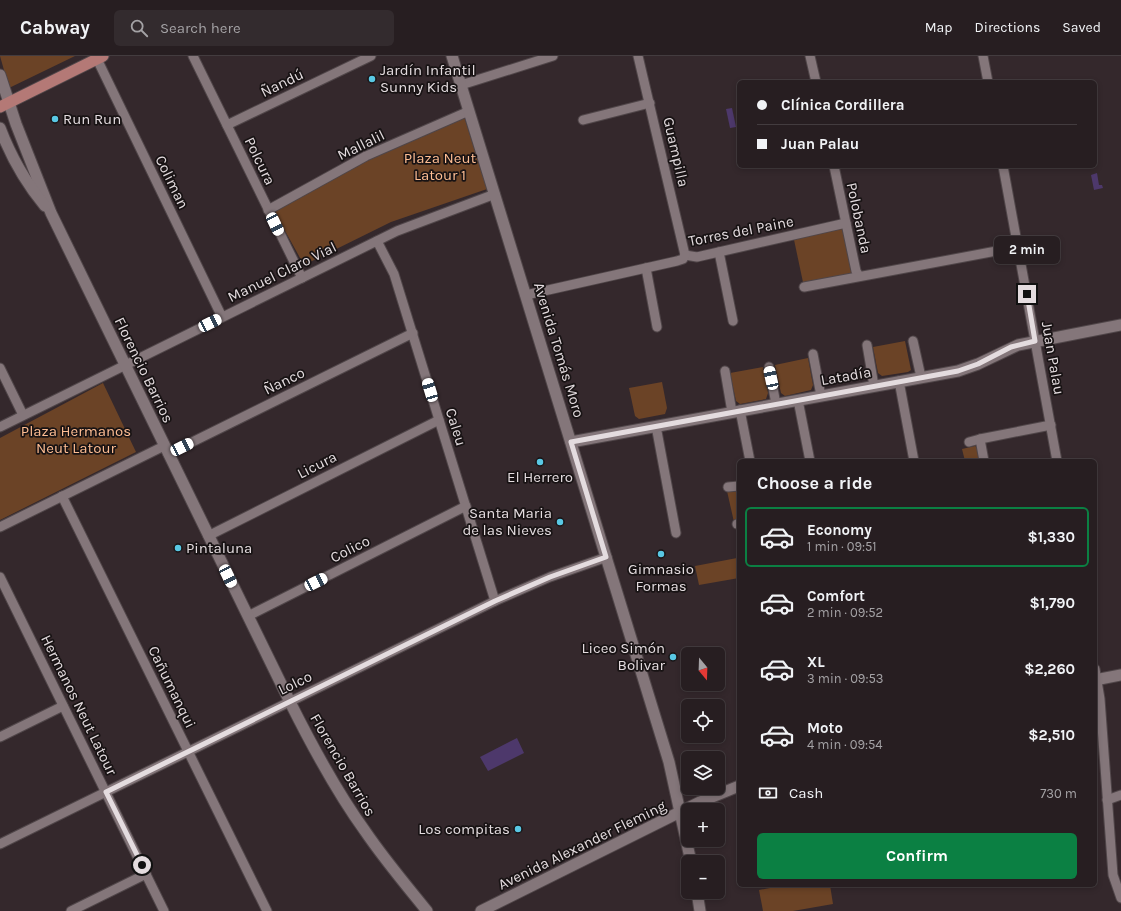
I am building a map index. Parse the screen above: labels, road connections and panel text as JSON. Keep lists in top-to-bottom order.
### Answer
{
  "streets": {
    "main road": [
      "Avenida Tomás Moro",
      "Florencio Barrios",
      "Latadía",
      "Avenida Alexander Fleming"
    ],
    "street": [
      "Ñandú",
      "Mallalil",
      "Guampilla",
      "Polcura",
      "Coliman",
      "Polobanda",
      "Torres del Paine",
      "Manuel Claro Vial",
      "Juan Palau",
      "Ñanco",
      "Caleu",
      "Licura",
      "Colico",
      "Lolco",
      "Cañumanqui",
      "Hermanos Neut Latour"
    ]
  },
  "crossings": [
    ["Ñandú", "Polcura"],
    ["Mallalil", "Polcura"],
    ["Mallalil", "Avenida Tomás Moro"],
    ["Guampilla", "Torres del Paine"],
    ["Polcura", "Manuel Claro Vial"],
    ["Coliman", "Manuel Claro Vial"],
    ["Polobanda", "Torres del Paine"],
    ["Torres del Paine", "Avenida Tomás Moro"],
    ["Manuel Claro Vial", "Avenida Tomás Moro"],
    ["Manuel Claro Vial", "Florencio Barrios"],
    ["Manuel Claro Vial", "Caleu"],
    ["Avenida Tomás Moro", "Latadía"],
    ["Avenida Tomás Moro", "Lolco"],
    ["Avenida Tomás Moro", "Avenida Alexander Fleming"],
    ["Juan Palau", "Latadía"],
    ["Florencio Barrios", "Ñanco"],
    ["Florencio Barrios", "Licura"],
    ["Florencio Barrios", "Colico"],
    ["Florencio Barrios", "Lolco"],
    ["Ñanco", "Caleu"],
    ["Ñanco", "Cañumanqui"],
    ["Caleu", "Licura"],
    ["Caleu", "Colico"],
    ["Caleu", "Lolco"],
    ["Lolco", "Cañumanqui"],
    ["Lolco", "Hermanos Neut Latour"]
  ],
  "parks": ["Plaza Neut Latour 1", "Plaza Hermanos Neut Latour"],
  "places": [
    "Jardín Infantil Sunny Kids",
    "Run Run",
    "El Herrero",
    "Santa Maria de las Nieves",
    "Pintaluna",
    "Gimnasio Formas",
    "Liceo Simón Bolivar",
    "Los compitas"
  ],
  "north": "bottom",
  "page": {
    "header": "Cabway",
    "search": "Search here",
    "nav": ["Map", "Directions", "Saved"],
    "banner": ["Clínica Cordillera", "Juan Palau"],
    "bubble": "2 min",
    "heading": "Choose a ride",
    "list": [
      {
        "name": "Economy",
        "note": "1 min · 09:51",
        "value": "$1,330"
      },
      {
        "name": "Comfort",
        "note": "2 min · 09:52",
        "value": "$1,790"
      },
      {
        "name": "XL",
        "note": "3 min · 09:53",
        "value": "$2,260"
      },
      {
        "name": "Moto",
        "note": "4 min · 09:54",
        "value": "$2,510"
      }
    ],
    "map_buttons": ["+", "−"],
    "pay": ["Cash", "730 m"],
    "buttons": "Confirm"
  }
}
